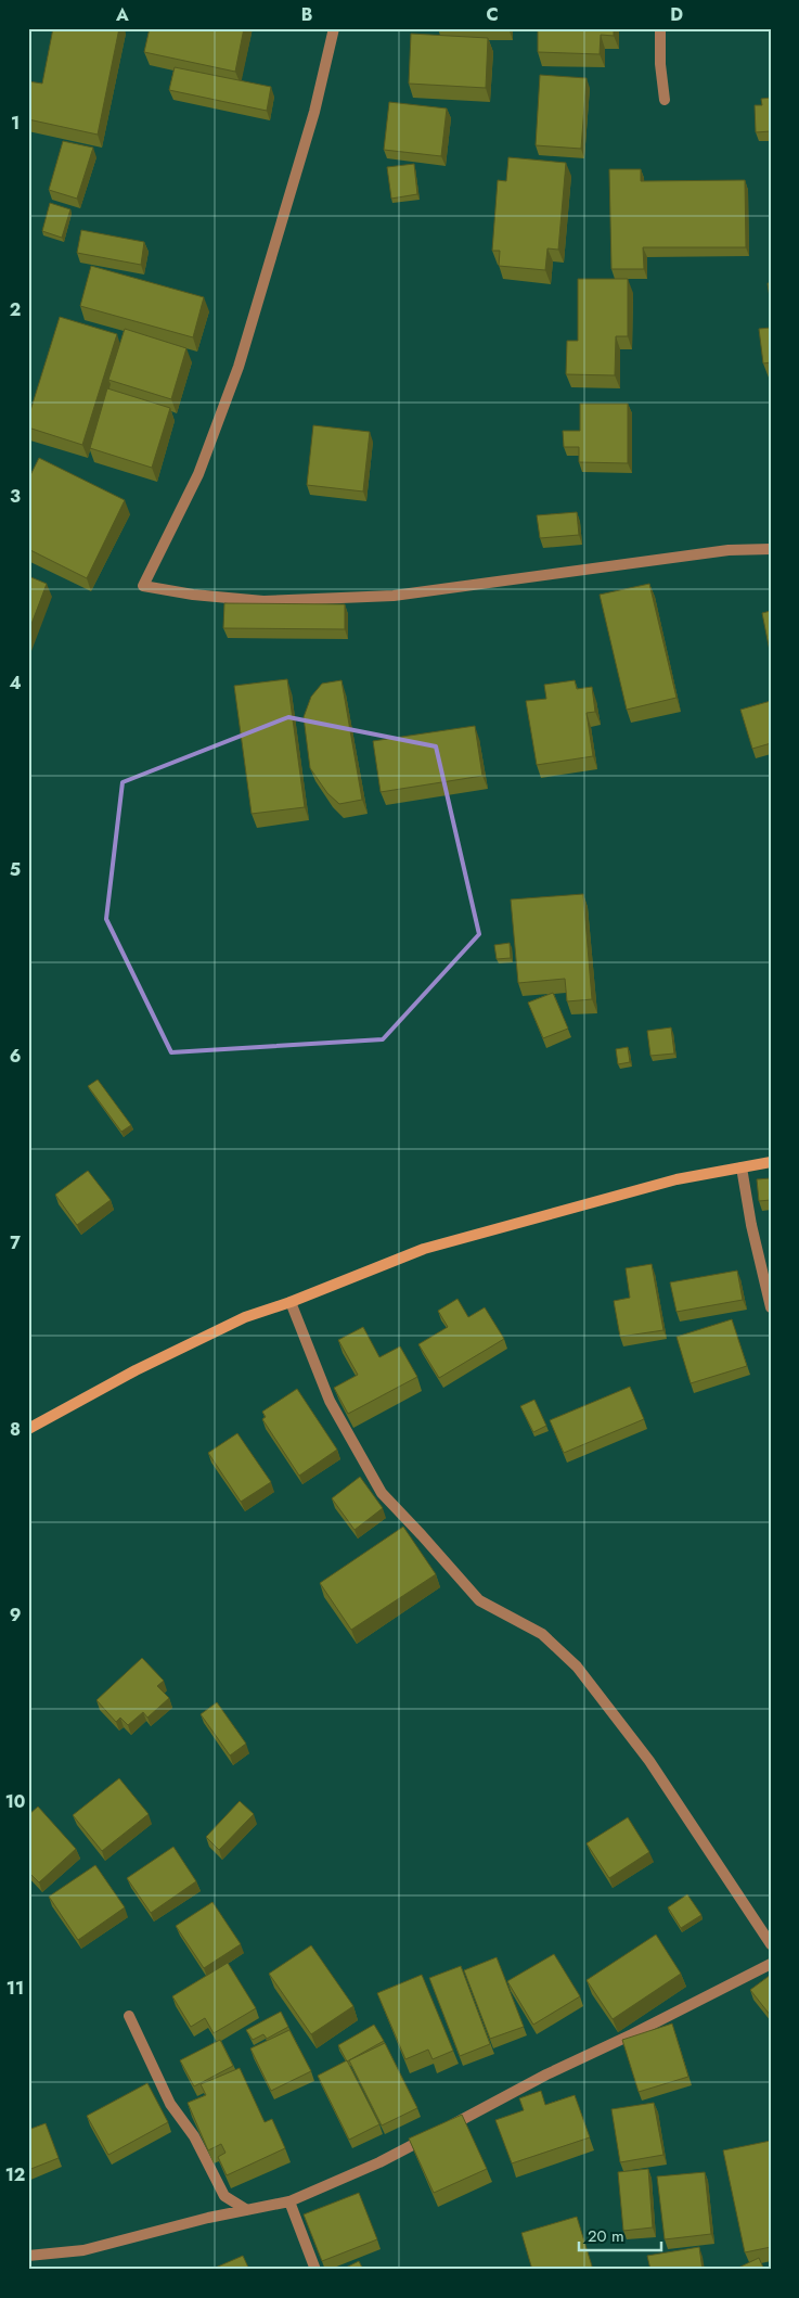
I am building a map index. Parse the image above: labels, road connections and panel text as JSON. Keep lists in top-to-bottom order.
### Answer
{
  "scale_bar": "20 m",
  "grid": {
    "columns": [
      "A",
      "B",
      "C",
      "D"
    ],
    "rows": [
      "1",
      "2",
      "3",
      "4",
      "5",
      "6",
      "7",
      "8",
      "9",
      "10",
      "11",
      "12"
    ]
  }
}
